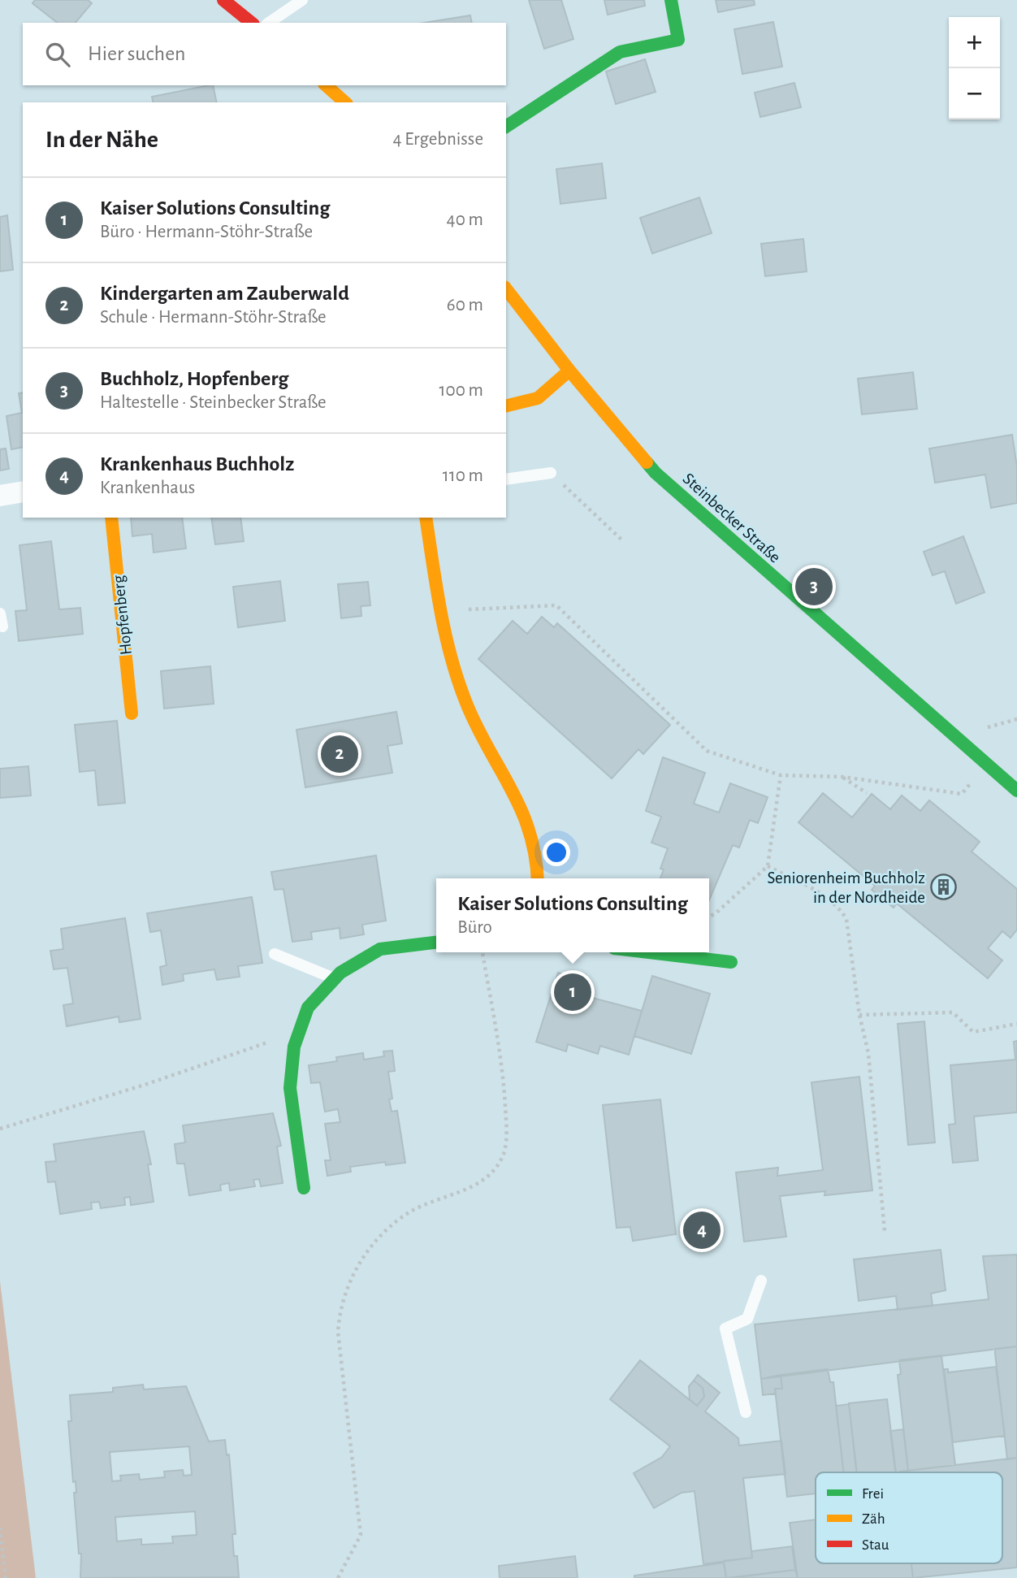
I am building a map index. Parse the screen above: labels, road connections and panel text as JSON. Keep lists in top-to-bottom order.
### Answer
{
  "streets": {
    "street": ["Steinbecker Straße", "Hopfenberg"]
  },
  "places": {
    "building": ["Seniorenheim Buchholz in der Nordheide"]
  },
  "legend": ["Frei", "Zäh", "Stau"],
  "page": {
    "map_buttons": ["+", "−"],
    "search": "Hier suchen",
    "heading": ["In der Nähe", "4 Ergebnisse"],
    "list": [
      {
        "mark": "1",
        "name": "Kaiser Solutions Consulting",
        "note": "Büro · Hermann-Stöhr-Straße",
        "value": "40 m"
      },
      {
        "mark": "2",
        "name": "Kindergarten am Zauberwald",
        "note": "Schule · Hermann-Stöhr-Straße",
        "value": "60 m"
      },
      {
        "mark": "3",
        "name": "Buchholz, Hopfenberg",
        "note": "Haltestelle · Steinbecker Straße",
        "value": "100 m"
      },
      {
        "mark": "4",
        "name": "Krankenhaus Buchholz",
        "note": "Krankenhaus",
        "value": "110 m"
      }
    ],
    "pins": [
      "3",
      "2",
      "1",
      "4"
    ],
    "popup": ["Kaiser Solutions Consulting", "Büro"]
  }
}
